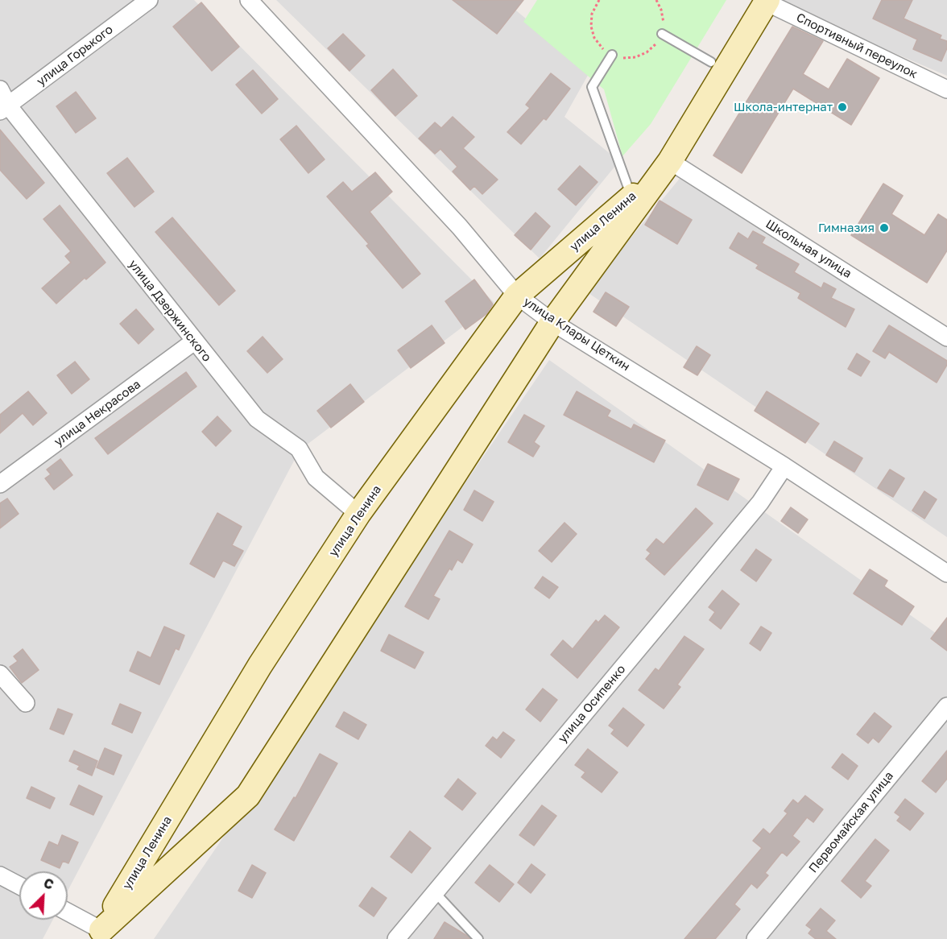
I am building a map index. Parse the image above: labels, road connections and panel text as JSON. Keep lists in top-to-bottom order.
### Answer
{
  "streets": {
    "main road": ["улица Ленина"],
    "street": [
      "Спортивный переулок",
      "улица Горького",
      "Школьная улица",
      "улица Дзержинского",
      "улица Клары Цеткин",
      "улица Некрасова",
      "улица Осипенко",
      "Первомайская улица"
    ]
  },
  "crossings": [
    ["Спортивный переулок", "улица Ленина"],
    ["улица Горького", "улица Дзержинского"],
    ["улица Ленина", "Школьная улица"],
    ["улица Ленина", "улица Дзержинского"],
    ["улица Ленина", "улица Клары Цеткин"],
    ["улица Дзержинского", "улица Некрасова"],
    ["улица Клары Цеткин", "улица Осипенко"]
  ],
  "places": ["Школа-интернат", "Гимназия"],
  "north": "top right"
}
